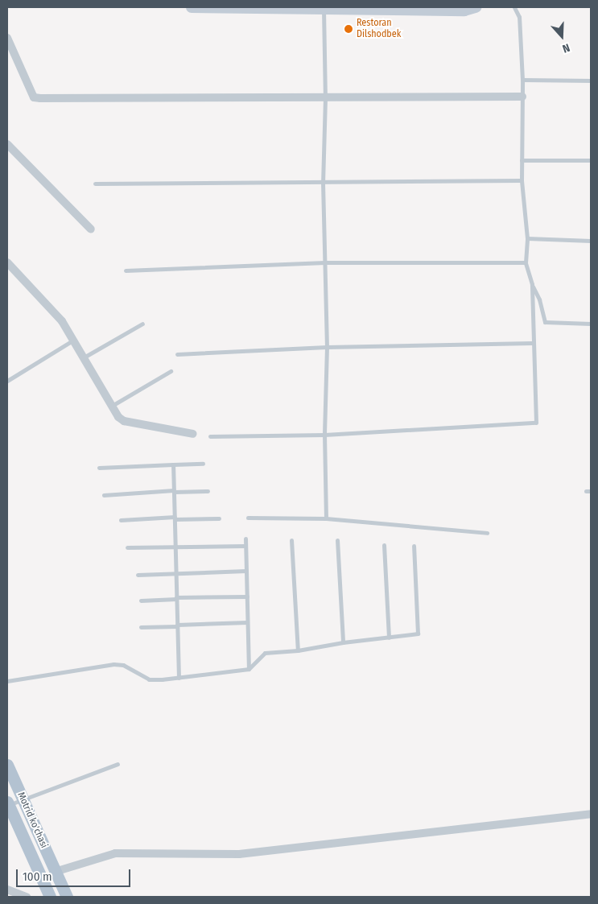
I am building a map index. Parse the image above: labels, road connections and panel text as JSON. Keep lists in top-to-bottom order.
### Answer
{
  "streets": {
    "main road": ["Motrid ko'chasi"]
  },
  "places": ["Restoran Dilshodbek"],
  "scale_bar": "100 m",
  "north": "bottom"
}
